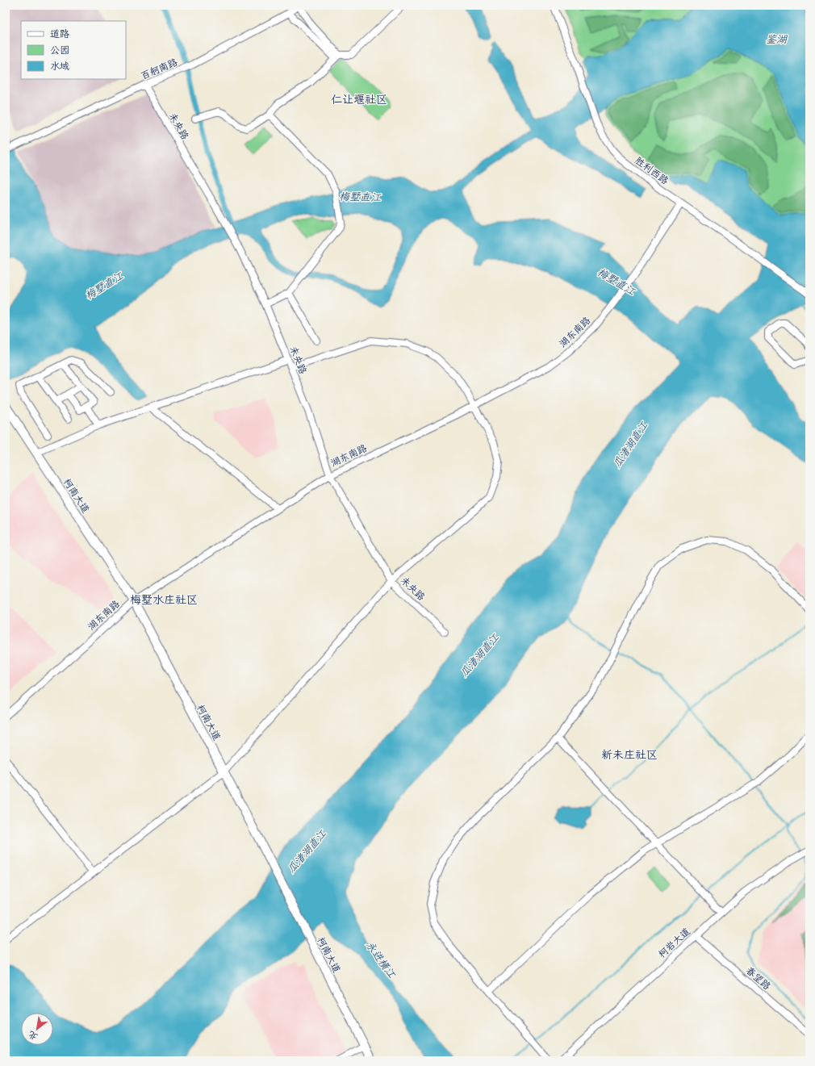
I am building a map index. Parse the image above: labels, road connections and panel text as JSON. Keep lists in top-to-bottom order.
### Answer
{
  "streets": {
    "main road": ["柯南大道"],
    "street": [
      "百舸南路",
      "未央路",
      "胜利西路",
      "湖东南路",
      "柯岩大道",
      "春望路"
    ]
  },
  "crossings": [
    ["百舸南路", "未央路"],
    ["未央路", "湖东南路"],
    ["胜利西路", "湖东南路"],
    ["湖东南路", "柯南大道"],
    ["柯岩大道", "春望路"]
  ],
  "districts": ["仁让堰社区", "梅墅水庄社区", "新未庄社区"],
  "water": [
    "鉴湖",
    "梅墅直江",
    "瓜渚湖直江",
    "永进横江"
  ],
  "legend": ["道路", "公园", "水域"],
  "north": "bottom left"
}
